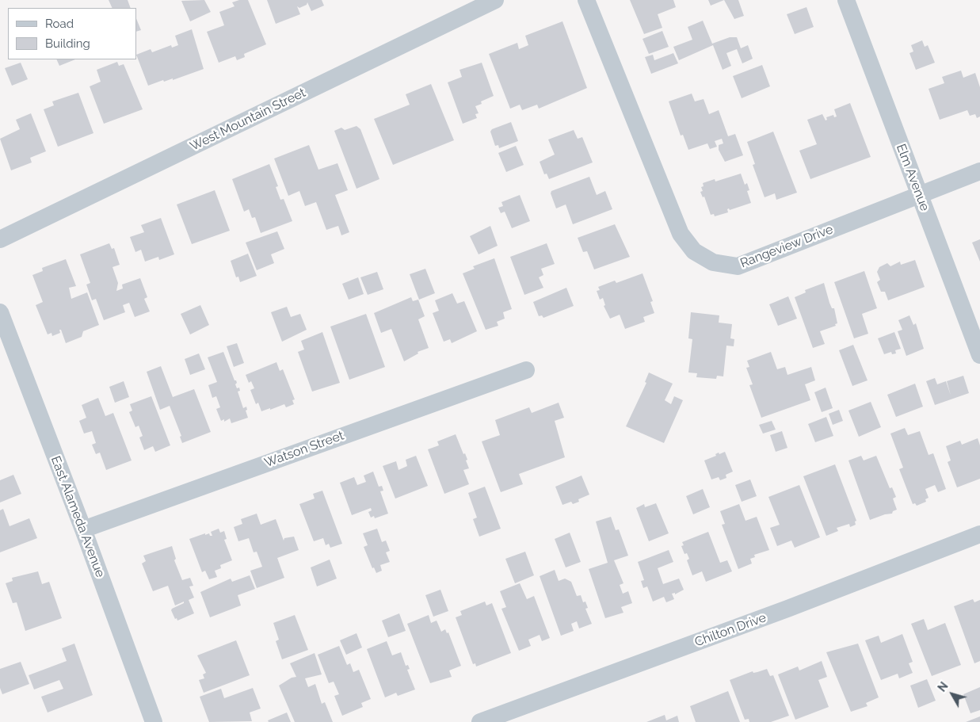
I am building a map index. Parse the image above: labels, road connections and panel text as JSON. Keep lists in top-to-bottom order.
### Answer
{
  "streets": {
    "street": [
      "West Mountain Street",
      "Elm Avenue",
      "Rangeview Drive",
      "Watson Street",
      "East Alameda Avenue",
      "Chilton Drive"
    ]
  },
  "crossings": [
    ["Elm Avenue", "Rangeview Drive"],
    ["Watson Street", "East Alameda Avenue"]
  ],
  "legend": ["Road", "Building"],
  "north": "top left"
}
